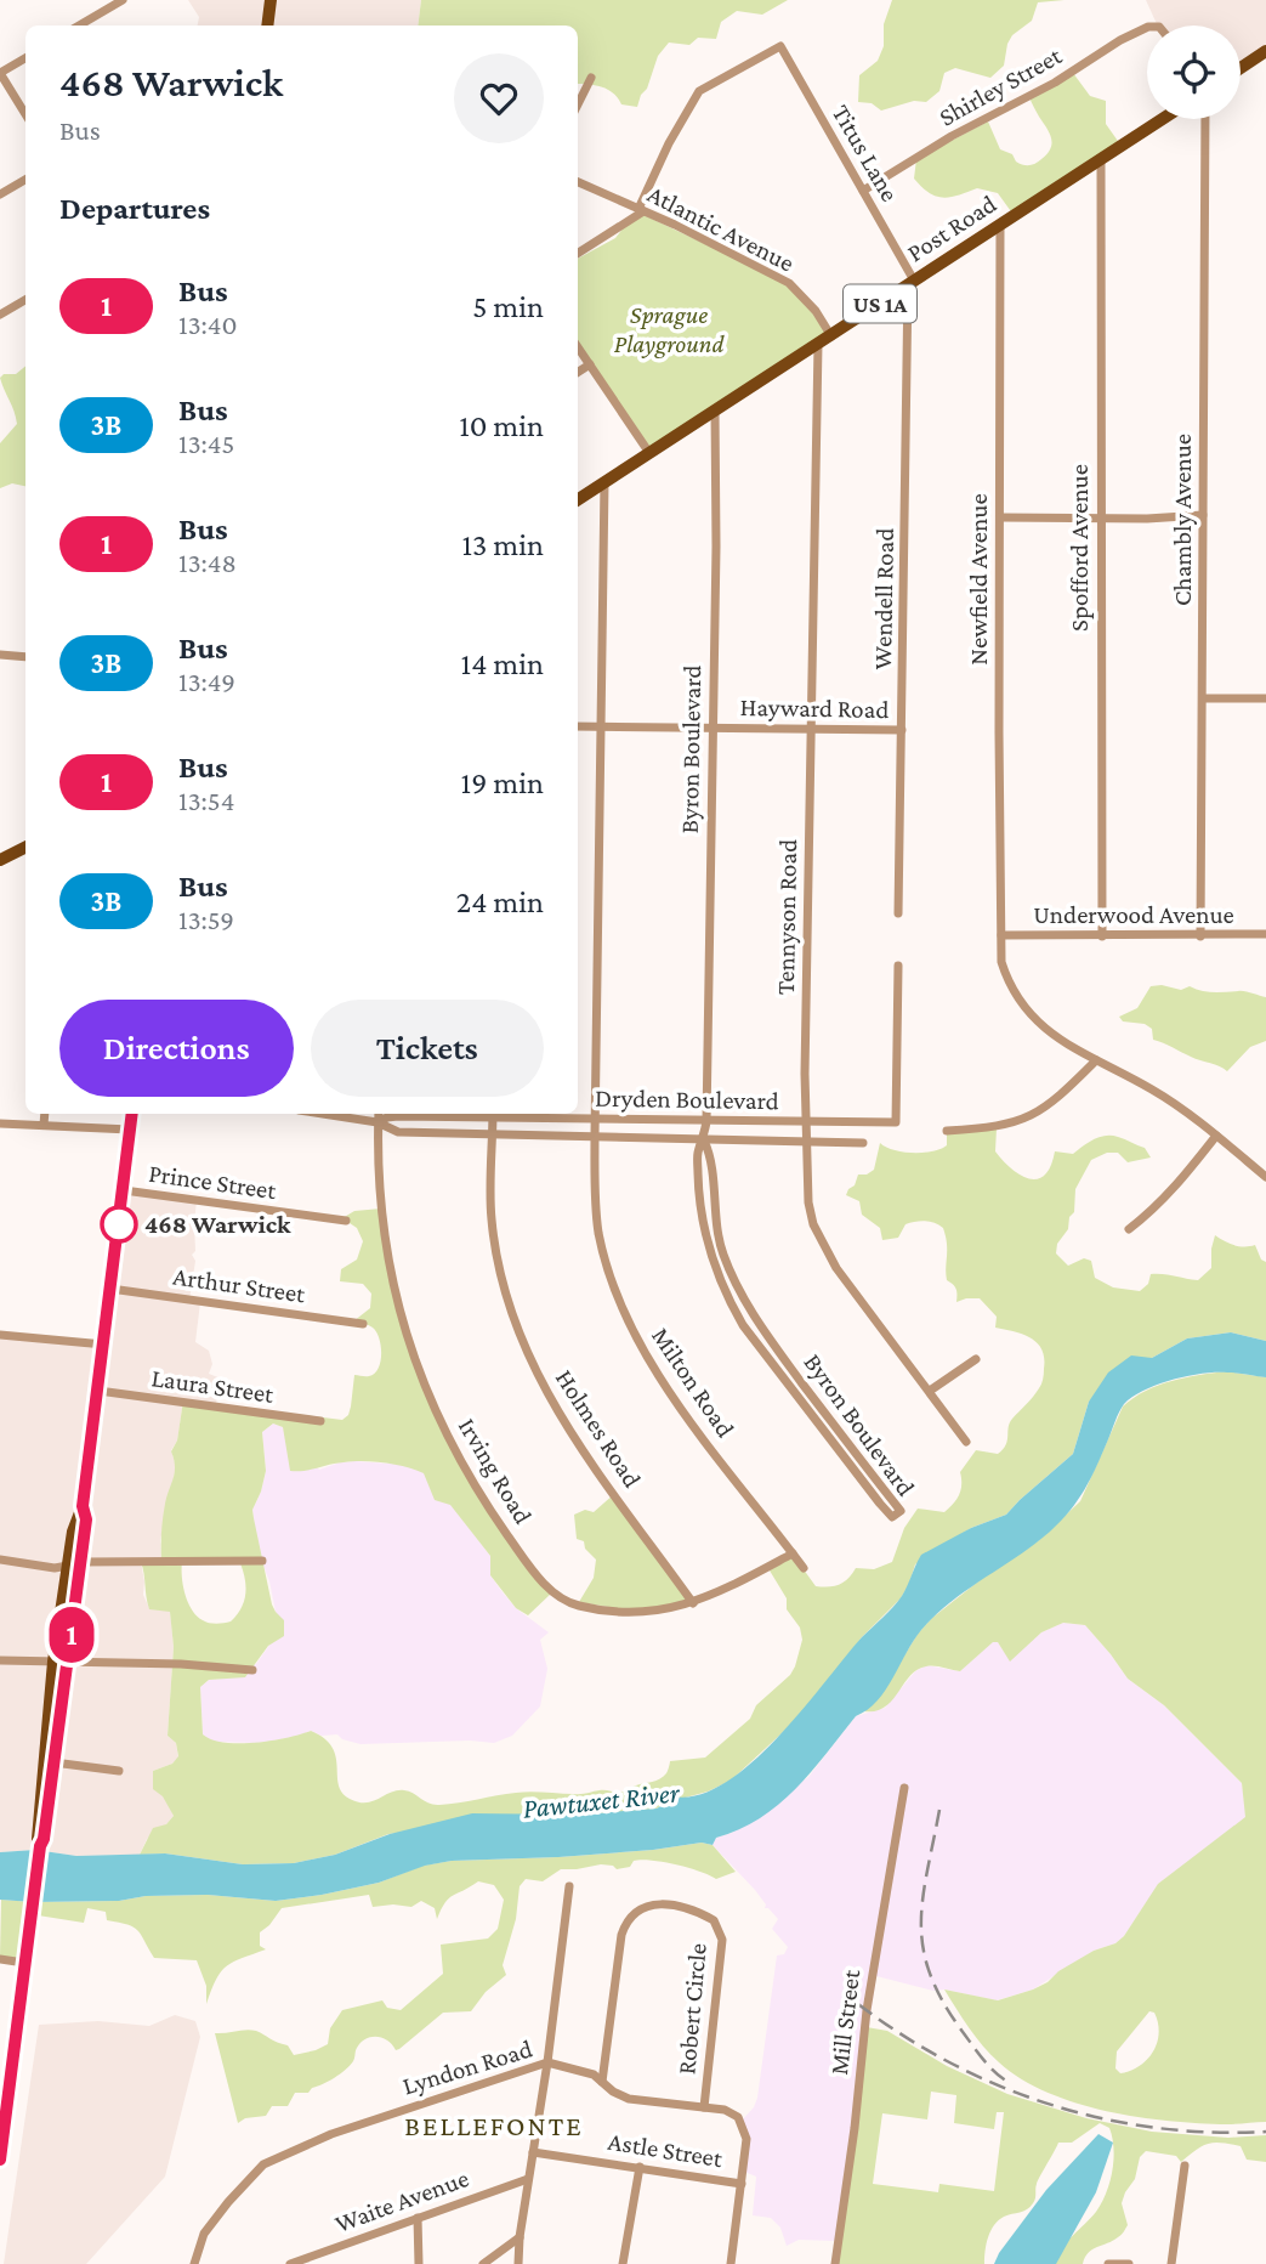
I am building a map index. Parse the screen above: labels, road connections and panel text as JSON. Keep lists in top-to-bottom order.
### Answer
{
  "streets": {
    "main road": ["Post Road", "US 1A"],
    "street": [
      "Shirley Street",
      "Titus Lane",
      "Atlantic Avenue",
      "Chambly Avenue",
      "Spofford Avenue",
      "Newfield Avenue",
      "Wendell Road",
      "Hayward Road",
      "Byron Boulevard",
      "Underwood Avenue",
      "Tennyson Road",
      "Dryden Boulevard",
      "Prince Street",
      "Arthur Street",
      "Milton Road",
      "Laura Street",
      "Holmes Road",
      "Irving Road",
      "Robert Circle",
      "Mill Street",
      "Lyndon Road",
      "Astle Street",
      "Waite Avenue"
    ]
  },
  "crossings": [
    ["Shirley Street", "Titus Lane"],
    ["Titus Lane", "Atlantic Avenue"],
    ["Titus Lane", "Post Road"],
    ["Titus Lane", "Wendell Road"],
    ["Atlantic Avenue", "Post Road"],
    ["Post Road", "Spofford Avenue"],
    ["Post Road", "Newfield Avenue"],
    ["Post Road", "Wendell Road"],
    ["Post Road", "Byron Boulevard"],
    ["Post Road", "Tennyson Road"],
    ["Post Road", "Milton Road"],
    ["Chambly Avenue", "Underwood Avenue"],
    ["Spofford Avenue", "Underwood Avenue"],
    ["Newfield Avenue", "Underwood Avenue"],
    ["Wendell Road", "Hayward Road"],
    ["Hayward Road", "Byron Boulevard"],
    ["Hayward Road", "Tennyson Road"],
    ["Hayward Road", "Milton Road"],
    ["Byron Boulevard", "Dryden Boulevard"],
    ["Tennyson Road", "Dryden Boulevard"],
    ["Dryden Boulevard", "Milton Road"],
    ["Dryden Boulevard", "Holmes Road"],
    ["Dryden Boulevard", "Irving Road"],
    ["Milton Road", "Irving Road"],
    ["Holmes Road", "Irving Road"],
    ["Robert Circle", "Lyndon Road"],
    ["Lyndon Road", "Astle Street"]
  ],
  "districts": ["BELLEFONTE"],
  "water": ["Pawtuxet River"],
  "parks": ["Sprague Playground"],
  "places": ["468 Warwick"],
  "lines": ["bus line 1"],
  "page": {
    "on_map": "1",
    "heading": [
      ["468 Warwick", "Bus"],
      "Departures"
    ],
    "list": [
      {
        "mark": "1",
        "name": "Bus",
        "note": "13:40",
        "value": "5 min"
      },
      {
        "mark": "3B",
        "name": "Bus",
        "note": "13:45",
        "value": "10 min"
      },
      {
        "mark": "1",
        "name": "Bus",
        "note": "13:48",
        "value": "13 min"
      },
      {
        "mark": "3B",
        "name": "Bus",
        "note": "13:49",
        "value": "14 min"
      },
      {
        "mark": "1",
        "name": "Bus",
        "note": "13:54",
        "value": "19 min"
      },
      {
        "mark": "3B",
        "name": "Bus",
        "note": "13:59",
        "value": "24 min"
      }
    ],
    "buttons": ["Directions", "Tickets"]
  }
}
